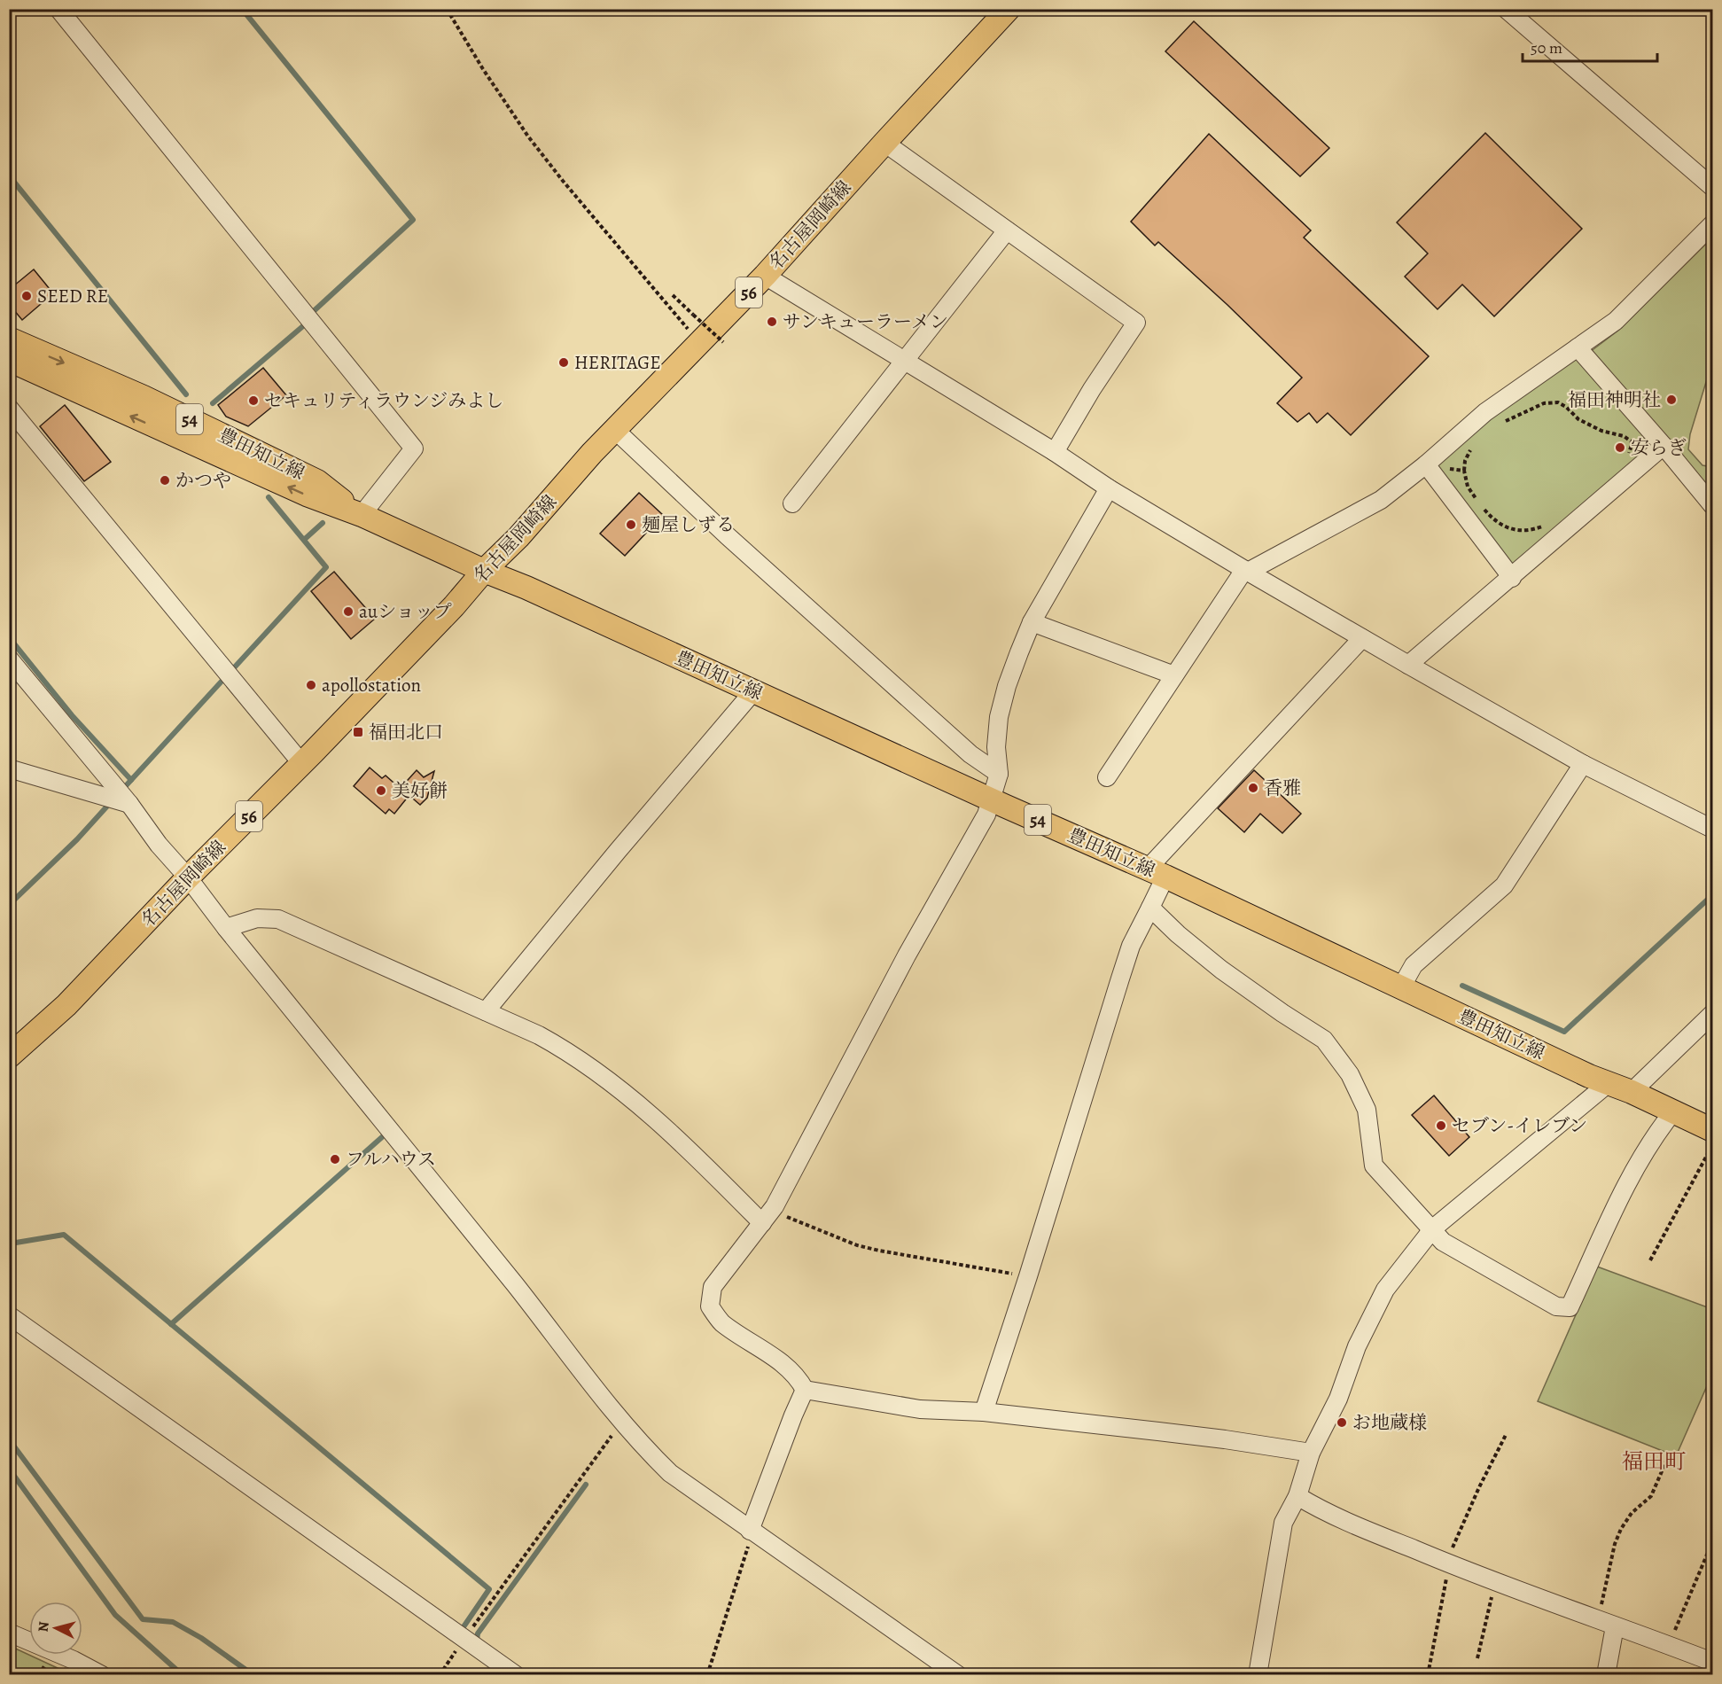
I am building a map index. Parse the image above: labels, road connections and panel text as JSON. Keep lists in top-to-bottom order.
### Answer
{
  "streets": {
    "main road": [
      "名古屋岡崎線",
      "56",
      "54",
      "豊田知立線"
    ]
  },
  "crossings": [
    ["名古屋岡崎線", "豊田知立線"]
  ],
  "districts": ["福田町"],
  "places": {
    "other": [
      "SEED RE",
      "サンキューラーメン",
      "HERITAGE",
      "福田神明社",
      "セキュリティラウンジみよし",
      "安らぎ",
      "かつや",
      "麺屋しずる",
      "auショップ",
      "apollostation",
      "香雅",
      "美好餅",
      "セブン-イレブン",
      "フルハウス",
      "お地蔵様"
    ],
    "transit": ["福田北口"]
  },
  "scale_bar": "50 m",
  "north": "left"
}
